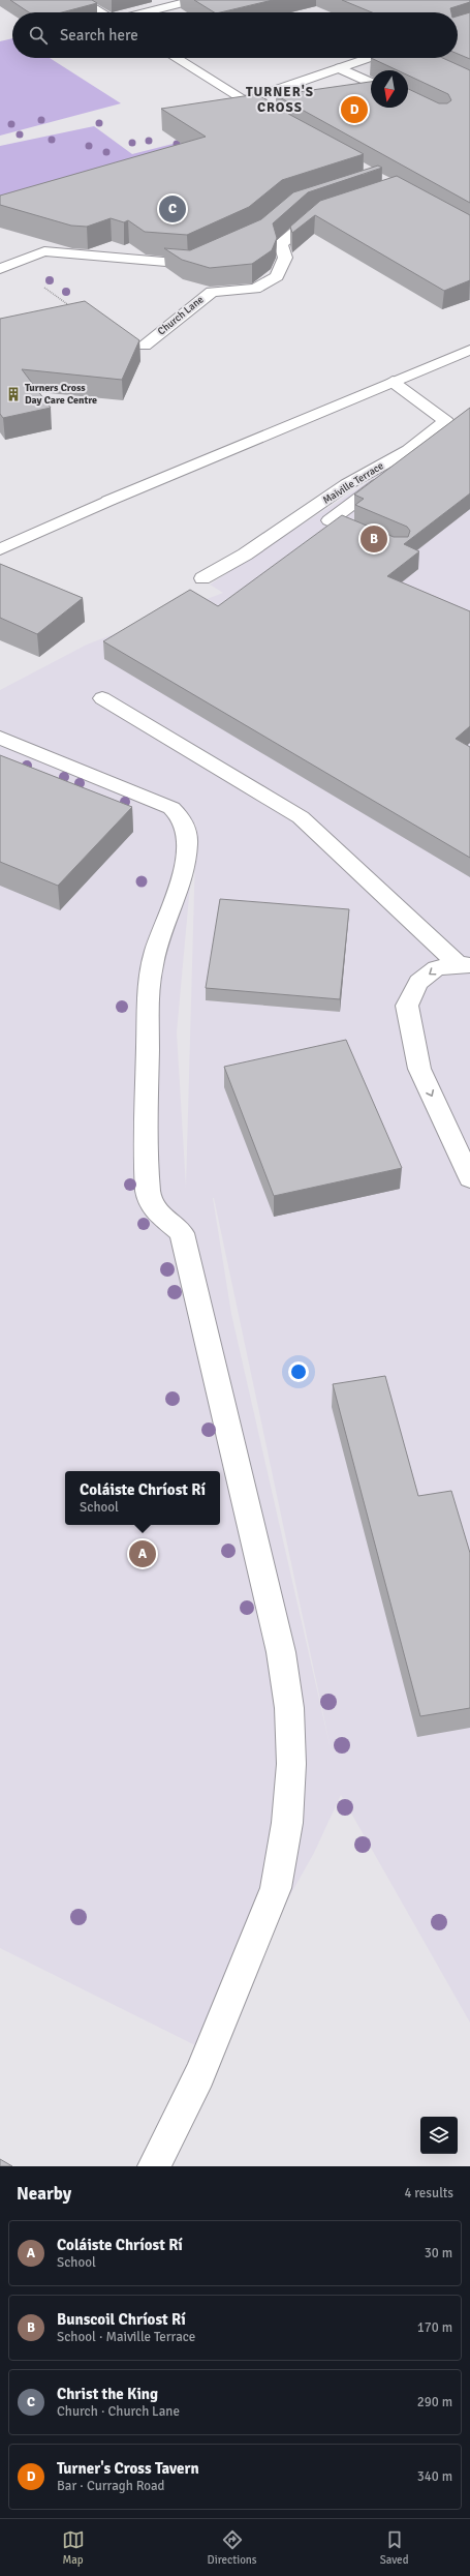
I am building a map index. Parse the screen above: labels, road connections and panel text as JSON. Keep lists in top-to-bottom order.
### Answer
{
  "streets": {
    "street": ["Church Lane", "Maiville Terrace"]
  },
  "districts": ["TURNER'S CROSS"],
  "places": {
    "building": ["Turners Cross Day Care Centre"]
  },
  "north": "bottom",
  "page": {
    "search": "Search here",
    "pins": [
      "D",
      "C",
      "B",
      "A"
    ],
    "popup": ["Coláiste Chríost Rí", "School"],
    "heading": ["Nearby", "4 results"],
    "list": [
      {
        "mark": "A",
        "name": "Coláiste Chríost Rí",
        "note": "School",
        "value": "30 m"
      },
      {
        "mark": "B",
        "name": "Bunscoil Chríost Rí",
        "note": "School · Maiville Terrace",
        "value": "170 m"
      },
      {
        "mark": "C",
        "name": "Christ the King",
        "note": "Church · Church Lane",
        "value": "290 m"
      },
      {
        "mark": "D",
        "name": "Turner's Cross Tavern",
        "note": "Bar · Curragh Road",
        "value": "340 m"
      }
    ],
    "nav": ["Map", "Directions", "Saved"]
  }
}
